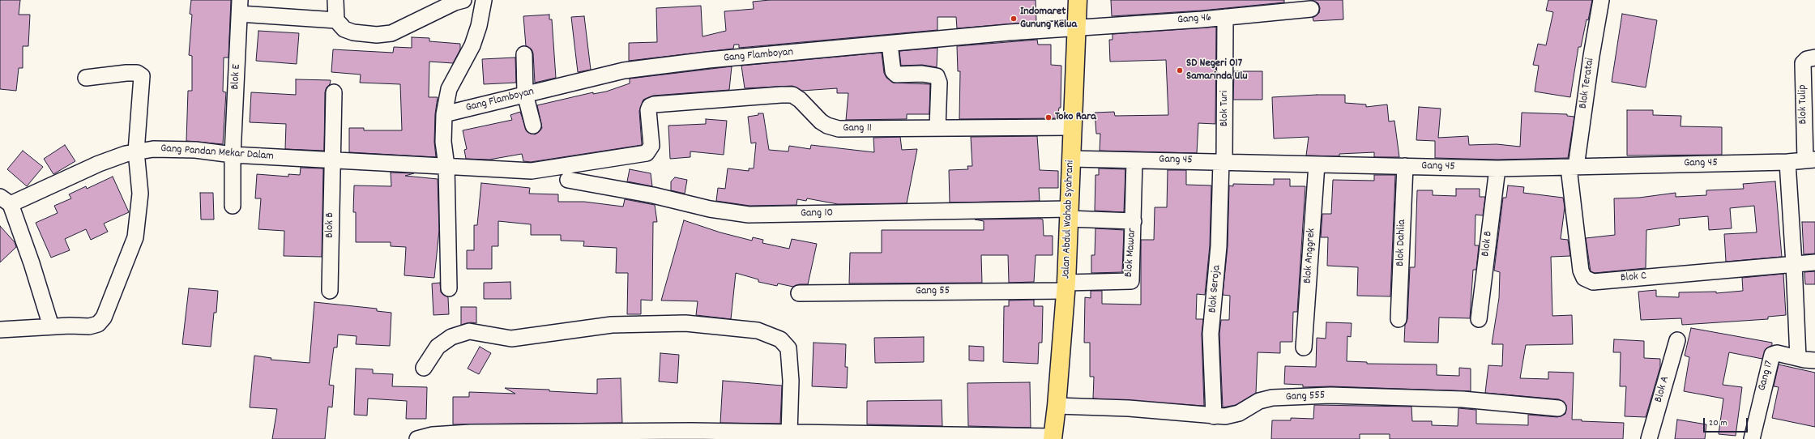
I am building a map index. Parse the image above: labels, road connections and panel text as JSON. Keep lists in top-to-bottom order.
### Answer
{
  "streets": {
    "highway": ["Jalan Abdul Wahab Syahrani"],
    "street": [
      "Gang 46",
      "Gang Flamboyan",
      "Blok E",
      "Blok Teratai",
      "Blok Tulip",
      "Blok Turi",
      "Gang 11",
      "Gang Pandan Mekar Dalam",
      "Gang 45",
      "Gang 10",
      "Blok B",
      "Blok Dahlia",
      "Blok Mawar",
      "Blok Anggrek",
      "Blok C",
      "Blok Seroja",
      "Gang 55",
      "Gang 17",
      "Blok A",
      "Gang 555"
    ]
  },
  "crossings": [
    ["Gang 46", "Gang Flamboyan"],
    ["Gang 46", "Blok Turi"],
    ["Gang 46", "Jalan Abdul Wahab Syahrani"],
    ["Gang Flamboyan", "Jalan Abdul Wahab Syahrani"],
    ["Blok E", "Gang Pandan Mekar Dalam"],
    ["Blok Teratai", "Gang 45"],
    ["Blok Teratai", "Blok C"],
    ["Blok Tulip", "Gang 45"],
    ["Blok Turi", "Gang 45"],
    ["Blok Turi", "Blok Seroja"],
    ["Gang 11", "Gang Pandan Mekar Dalam"],
    ["Gang 11", "Jalan Abdul Wahab Syahrani"],
    ["Gang Pandan Mekar Dalam", "Blok B"],
    ["Gang 45", "Jalan Abdul Wahab Syahrani"],
    ["Gang 45", "Blok B"],
    ["Gang 45", "Blok Dahlia"],
    ["Gang 45", "Blok Mawar"],
    ["Gang 45", "Blok Anggrek"],
    ["Gang 45", "Blok C"],
    ["Gang 45", "Blok Seroja"],
    ["Gang 10", "Jalan Abdul Wahab Syahrani"],
    ["Gang 10", "Blok Mawar"],
    ["Jalan Abdul Wahab Syahrani", "Blok Mawar"],
    ["Jalan Abdul Wahab Syahrani", "Gang 55"],
    ["Jalan Abdul Wahab Syahrani", "Gang 555"],
    ["Blok Mawar", "Gang 55"],
    ["Blok Seroja", "Gang 555"]
  ],
  "places": ["Indomaret Gunung Kelua", "SD Negeri 017 Samarinda Ulu", "Toko Rara"],
  "scale_bar": "20 m"
}
